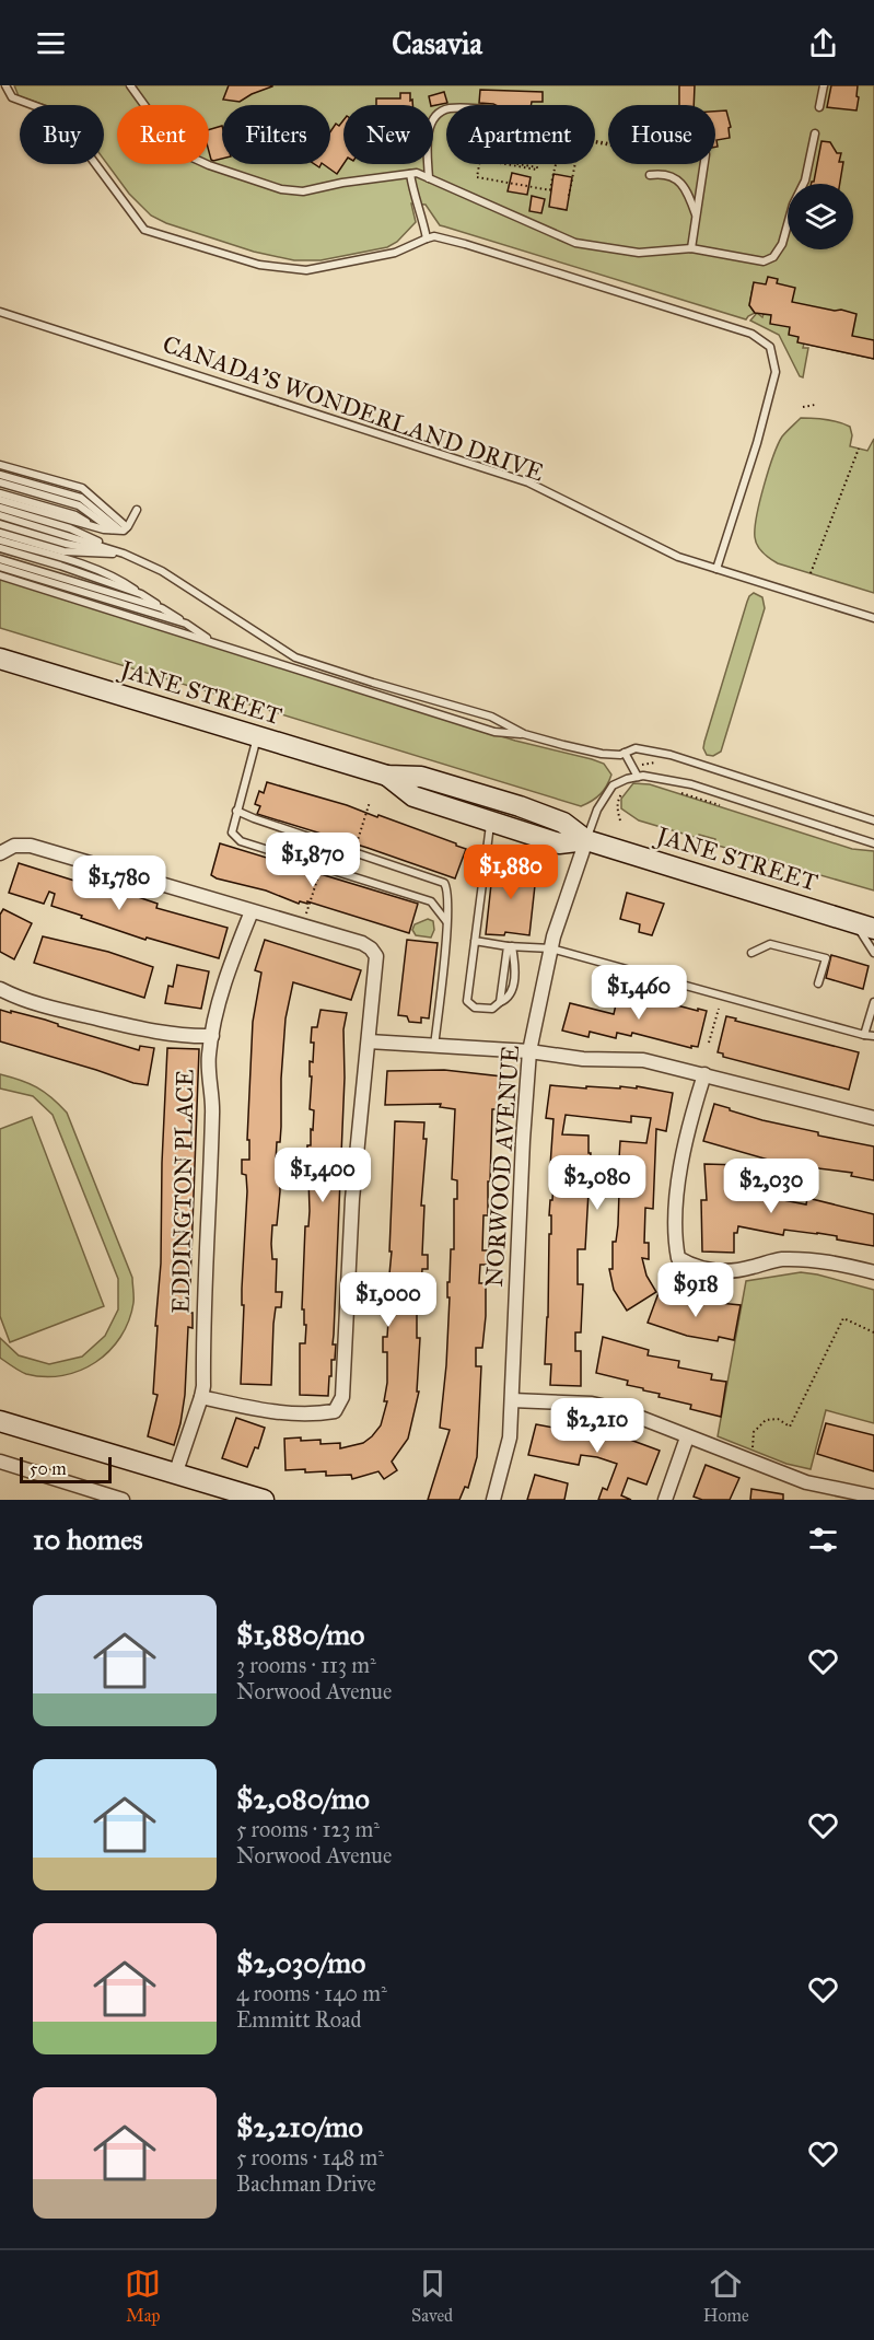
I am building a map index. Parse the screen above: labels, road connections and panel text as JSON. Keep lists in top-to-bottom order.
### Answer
{
  "streets": {
    "main road": ["JANE STREET"],
    "street": ["NORWOOD AVENUE", "EDDINGTON PLACE"],
    "lane": ["CANADA'S WONDERLAND DRIVE"]
  },
  "crossings": [
    ["JANE STREET", "NORWOOD AVENUE"]
  ],
  "scale_bar": "50 m",
  "page": {
    "header": "Casavia",
    "chip": [
      "Buy",
      "Rent",
      "Filters",
      "New",
      "Apartment",
      "House"
    ],
    "price": [
      "$1,870",
      "$1,880",
      "$1,780",
      "$1,460",
      "$1,400",
      "$2,080",
      "$2,030",
      "$918",
      "$1,000",
      "$2,210"
    ],
    "scale": "50 m",
    "heading": "10 homes",
    "list": [
      {
        "name": "$1,880/mo",
        "note": "3 rooms · 113 m² · Norwood Avenue"
      },
      {
        "name": "$2,080/mo",
        "note": "5 rooms · 123 m² · Norwood Avenue"
      },
      {
        "name": "$2,030/mo",
        "note": "4 rooms · 140 m² · Emmitt Road"
      },
      {
        "name": "$2,210/mo",
        "note": "5 rooms · 148 m² · Bachman Drive"
      }
    ],
    "tabs": ["Map", "Saved", "Home"]
  }
}
